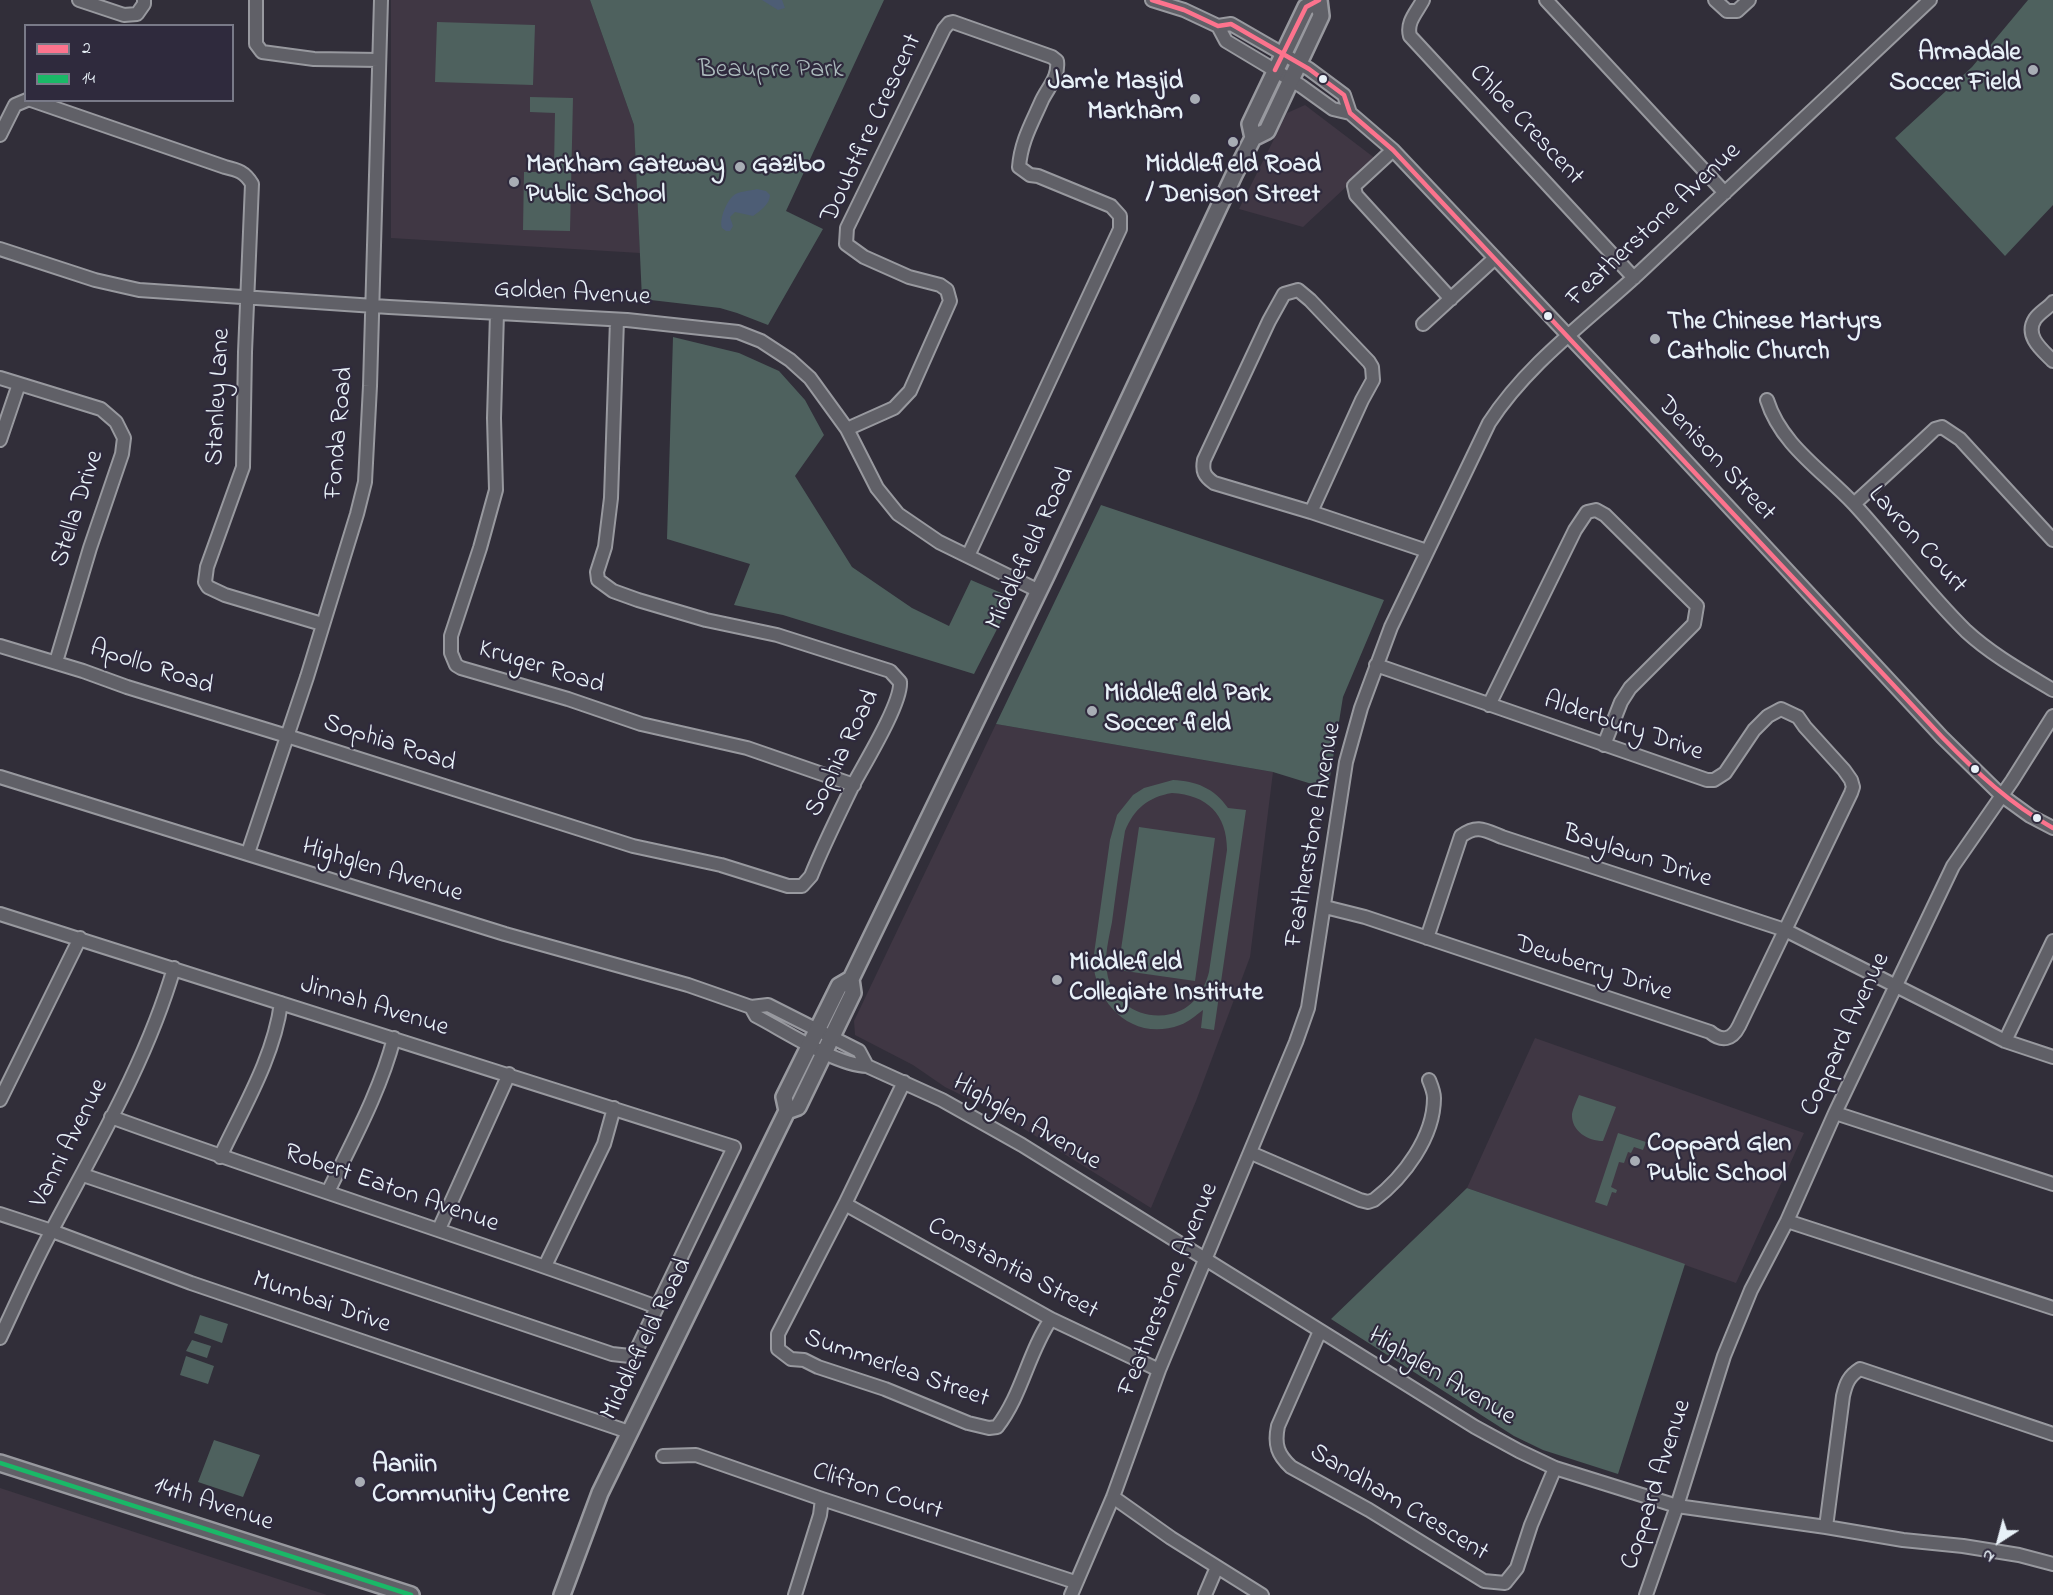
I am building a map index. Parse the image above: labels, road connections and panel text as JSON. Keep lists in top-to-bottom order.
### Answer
{
  "streets": {
    "main road": ["Middlefield Road", "14th Avenue"],
    "street": [
      "Chloe Crescent",
      "Doubtfire Crescent",
      "Featherstone Avenue",
      "Golden Avenue",
      "Stanley Lane",
      "Fonda Road",
      "Denison Street",
      "Stella Drive",
      "Lavron Court",
      "Apollo Road",
      "Kruger Road",
      "Alderbury Drive",
      "Sophia Road",
      "Baylawn Drive",
      "Highglen Avenue",
      "Dewberry Drive",
      "Jinnah Avenue",
      "Coppard Avenue",
      "Vanni Avenue",
      "Robert Eaton Avenue",
      "Constantia Street",
      "Mumbai Drive",
      "Summerlea Street",
      "Clifton Court",
      "Sandham Crescent"
    ]
  },
  "crossings": [
    ["Chloe Crescent", "Featherstone Avenue"],
    ["Doubtfire Crescent", "Golden Avenue"],
    ["Featherstone Avenue", "Denison Street"],
    ["Featherstone Avenue", "Alderbury Drive"],
    ["Featherstone Avenue", "Highglen Avenue"],
    ["Featherstone Avenue", "Dewberry Drive"],
    ["Featherstone Avenue", "Constantia Street"],
    ["Featherstone Avenue", "Clifton Court"],
    ["Golden Avenue", "Stanley Lane"],
    ["Golden Avenue", "Fonda Road"],
    ["Golden Avenue", "Middlefield Road"],
    ["Golden Avenue", "Kruger Road"],
    ["Golden Avenue", "Sophia Road"],
    ["Stanley Lane", "Fonda Road"],
    ["Fonda Road", "Apollo Road"],
    ["Fonda Road", "Sophia Road"],
    ["Fonda Road", "Highglen Avenue"],
    ["Denison Street", "Middlefield Road"],
    ["Denison Street", "Coppard Avenue"],
    ["Stella Drive", "Apollo Road"],
    ["Middlefield Road", "Highglen Avenue"],
    ["Middlefield Road", "Mumbai Drive"],
    ["Apollo Road", "Sophia Road"],
    ["Kruger Road", "Sophia Road"],
    ["Alderbury Drive", "Baylawn Drive"],
    ["Alderbury Drive", "Dewberry Drive"],
    ["Baylawn Drive", "Dewberry Drive"],
    ["Baylawn Drive", "Coppard Avenue"],
    ["Highglen Avenue", "Coppard Avenue"],
    ["Highglen Avenue", "Summerlea Street"],
    ["Highglen Avenue", "Sandham Crescent"],
    ["Jinnah Avenue", "Vanni Avenue"],
    ["Jinnah Avenue", "Robert Eaton Avenue"],
    ["Vanni Avenue", "Robert Eaton Avenue"],
    ["Vanni Avenue", "Mumbai Drive"],
    ["Constantia Street", "Summerlea Street"]
  ],
  "parks": ["Beaupre Park"],
  "places": [
    "Armadale Soccer Field",
    "Jam'e Masjid Markham",
    "Middlefield Road / Denison Street",
    "Gazibo",
    "Markham Gateway Public School",
    "The Chinese Martyrs Catholic Church",
    "Middlefield Park Soccer field",
    "Middlefield Collegiate Institute",
    "Coppard Glen Public School",
    "Aaniin Community Centre"
  ],
  "lines": ["transit line 2", "transit line 14"],
  "legend": ["2", "14"],
  "north": "bottom left"
}
